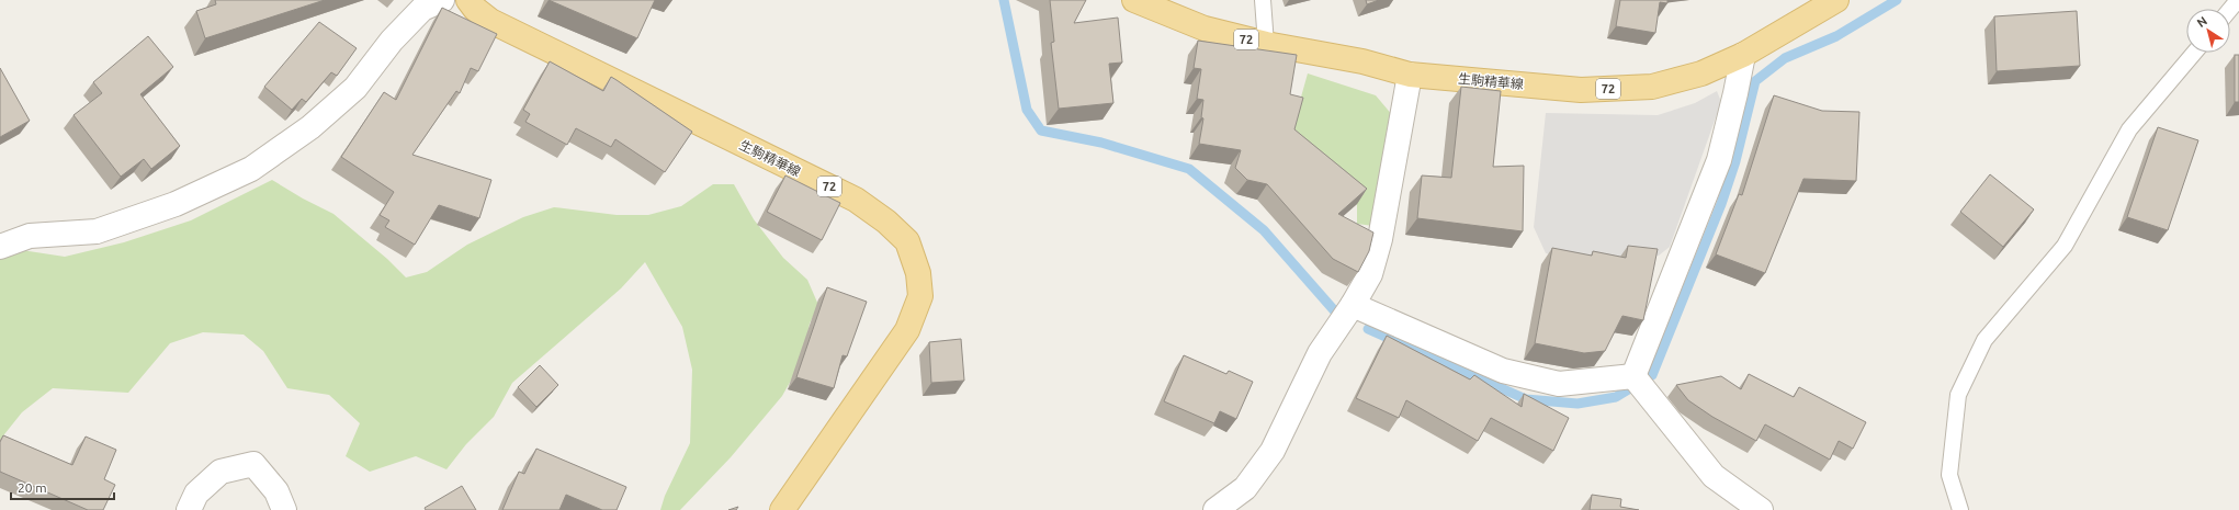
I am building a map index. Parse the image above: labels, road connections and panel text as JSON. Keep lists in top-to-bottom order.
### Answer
{
  "streets": {
    "main road": ["72", "生駒精華線"]
  },
  "scale_bar": "20 m",
  "north": "top left"
}
